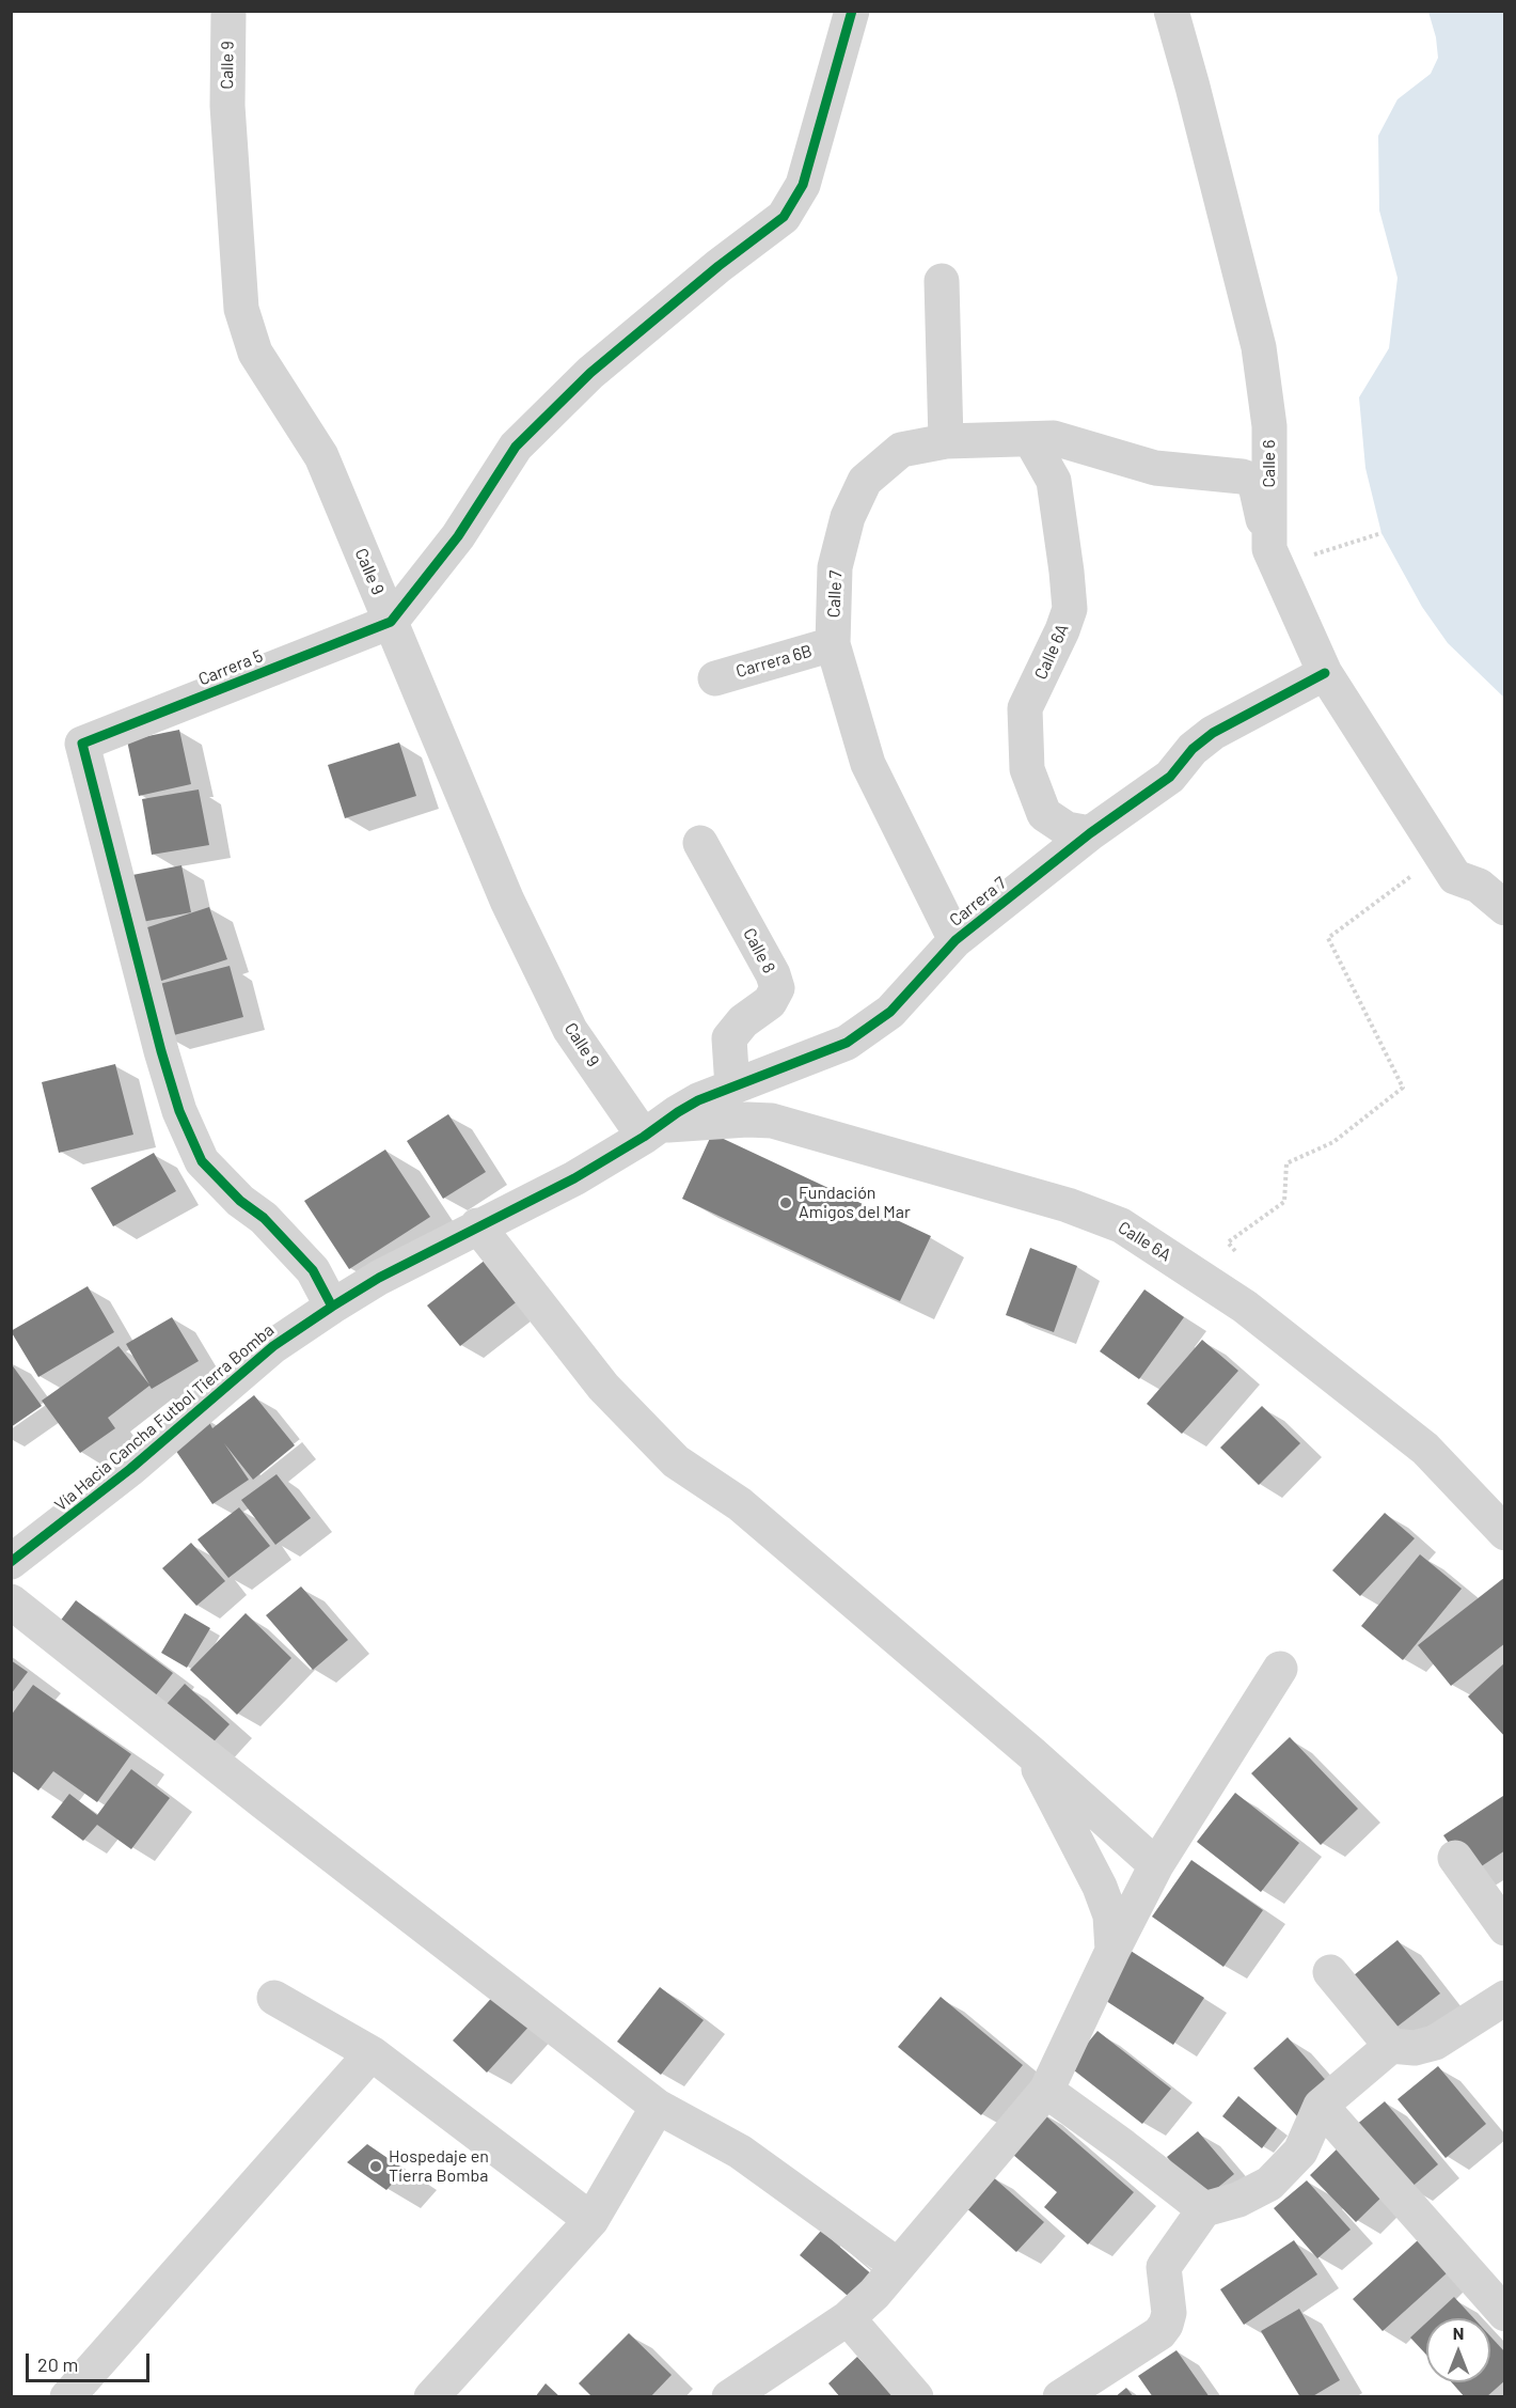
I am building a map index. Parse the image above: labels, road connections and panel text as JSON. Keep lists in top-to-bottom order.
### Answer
{
  "streets": {
    "street": [
      "Calle 9",
      "Calle 6",
      "Calle 7",
      "Calle 6A",
      "Carrera 6B",
      "Carrera 5",
      "Carrera 7",
      "Calle 8",
      "Vía Hacia Cancha Futbol Tierra Bomba"
    ]
  },
  "crossings": [
    ["Calle 9", "Calle 6A"],
    ["Calle 9", "Carrera 5"],
    ["Calle 9", "Carrera 7"],
    ["Calle 9", "Vía Hacia Cancha Futbol Tierra Bomba"],
    ["Calle 6", "Calle 7"],
    ["Calle 6", "Carrera 7"],
    ["Calle 7", "Calle 6A"],
    ["Calle 7", "Carrera 6B"],
    ["Calle 7", "Carrera 7"],
    ["Calle 6A", "Carrera 7"],
    ["Calle 6A", "Vía Hacia Cancha Futbol Tierra Bomba"],
    ["Carrera 5", "Vía Hacia Cancha Futbol Tierra Bomba"],
    ["Carrera 7", "Calle 8"],
    ["Carrera 7", "Vía Hacia Cancha Futbol Tierra Bomba"]
  ],
  "places": ["Fundación Amigos del Mar", "Hospedaje en Tierra Bomba"],
  "scale_bar": "20 m",
  "north": "top"
}
